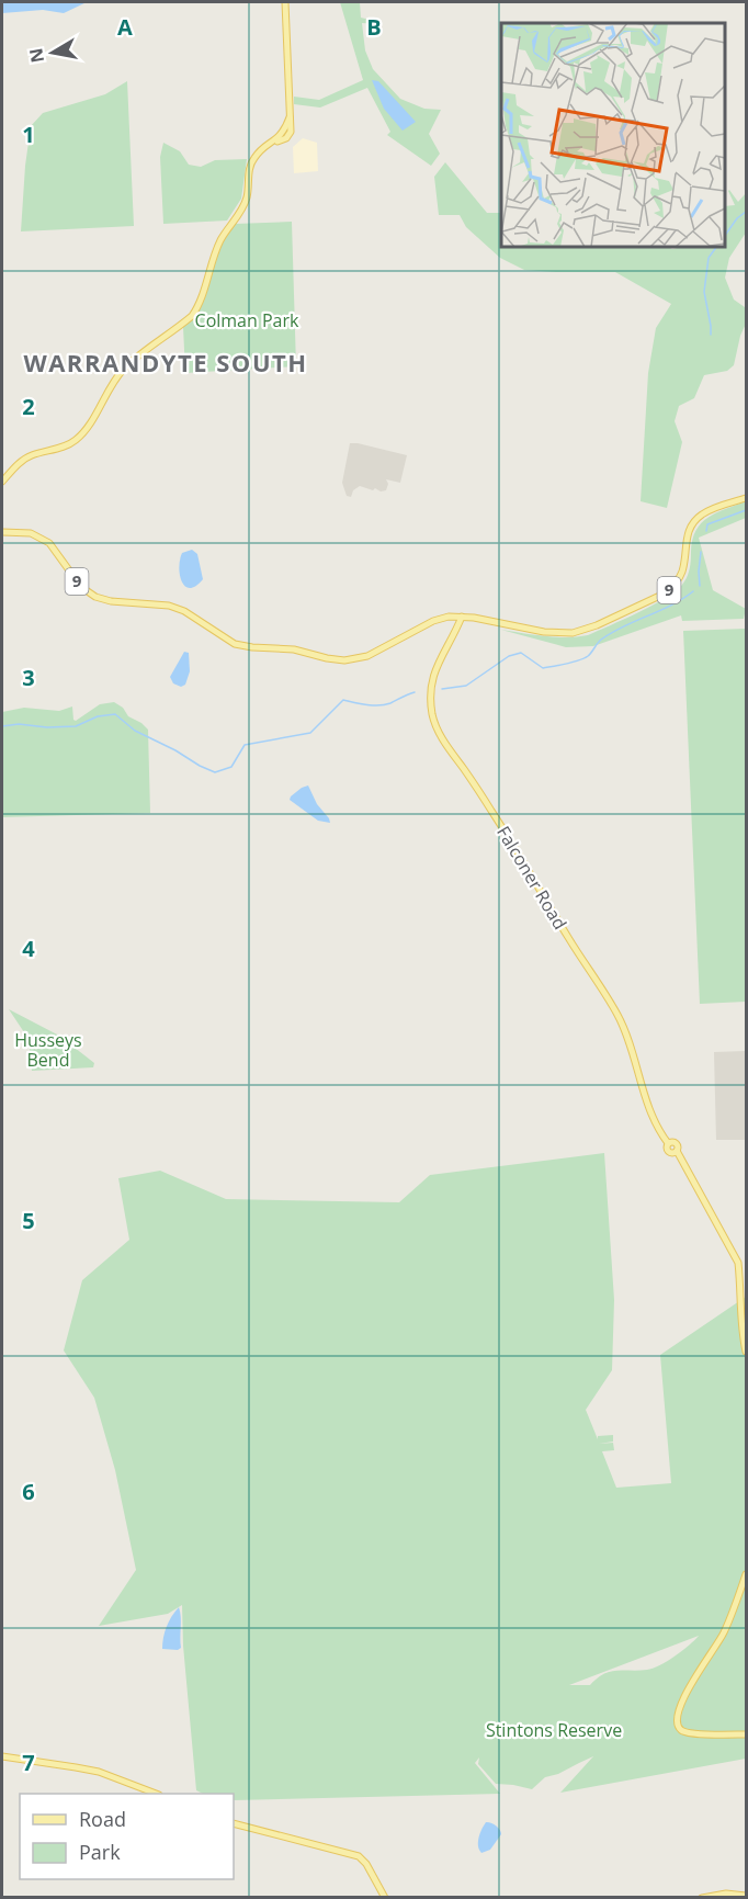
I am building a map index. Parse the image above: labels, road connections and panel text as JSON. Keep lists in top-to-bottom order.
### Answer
{
  "streets": {
    "main road": ["9", "Falconer Road"]
  },
  "crossings": [
    ["9", "Falconer Road"]
  ],
  "districts": ["WARRANDYTE SOUTH"],
  "parks": ["Colman Park", "Husseys Bend", "Stintons Reserve"],
  "legend": ["Road", "Park"],
  "north": "left",
  "grid": {
    "columns": ["A", "B"],
    "rows": [
      "1",
      "2",
      "3",
      "4",
      "5",
      "6",
      "7"
    ]
  }
}
